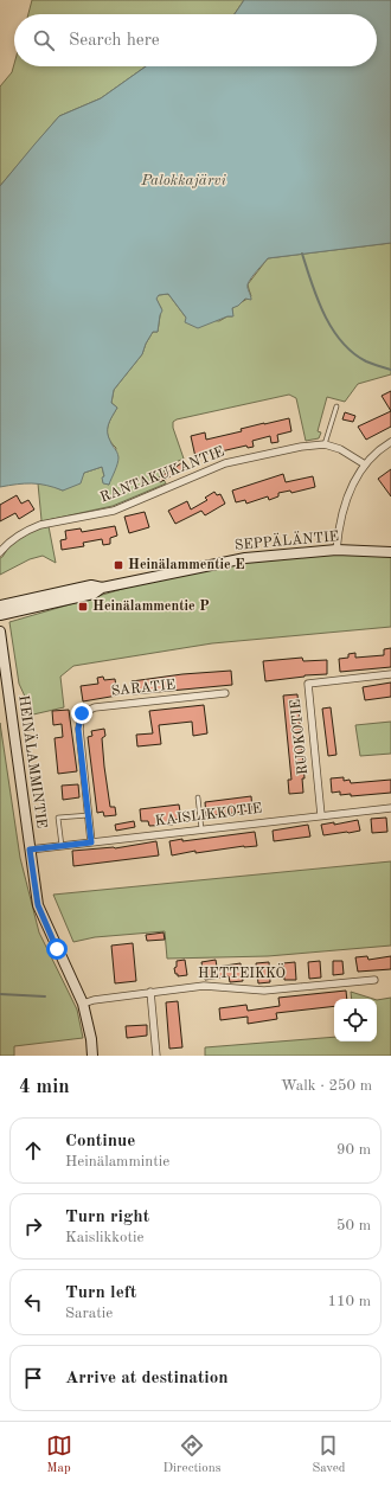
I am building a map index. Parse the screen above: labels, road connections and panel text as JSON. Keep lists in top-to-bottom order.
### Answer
{
  "streets": {
    "main road": ["SEPPÄLÄNTIE", "HEINÄLAMMINTIE"],
    "street": [
      "RANTAKUKANTIE",
      "SARATIE",
      "RUOKOTIE",
      "KAISLIKKOTIE",
      "HETTEIKKÖ"
    ]
  },
  "crossings": [
    ["SARATIE", "KAISLIKKOTIE"],
    ["RUOKOTIE", "KAISLIKKOTIE"],
    ["HEINÄLAMMINTIE", "KAISLIKKOTIE"],
    ["HEINÄLAMMINTIE", "HETTEIKKÖ"]
  ],
  "water": ["Palokkajärvi"],
  "places": {
    "transit": ["Heinälammentie E", "Heinälammentie P"]
  },
  "page": {
    "search": "Search here",
    "heading": ["4 min", "Walk · 250 m"],
    "list": [
      ["Continue", "Heinälammintie", "90 m"],
      ["Turn right", "Kaislikkotie", "50 m"],
      ["Turn left", "Saratie", "110 m"],
      "Arrive at destination"
    ],
    "nav": ["Map", "Directions", "Saved"]
  }
}
